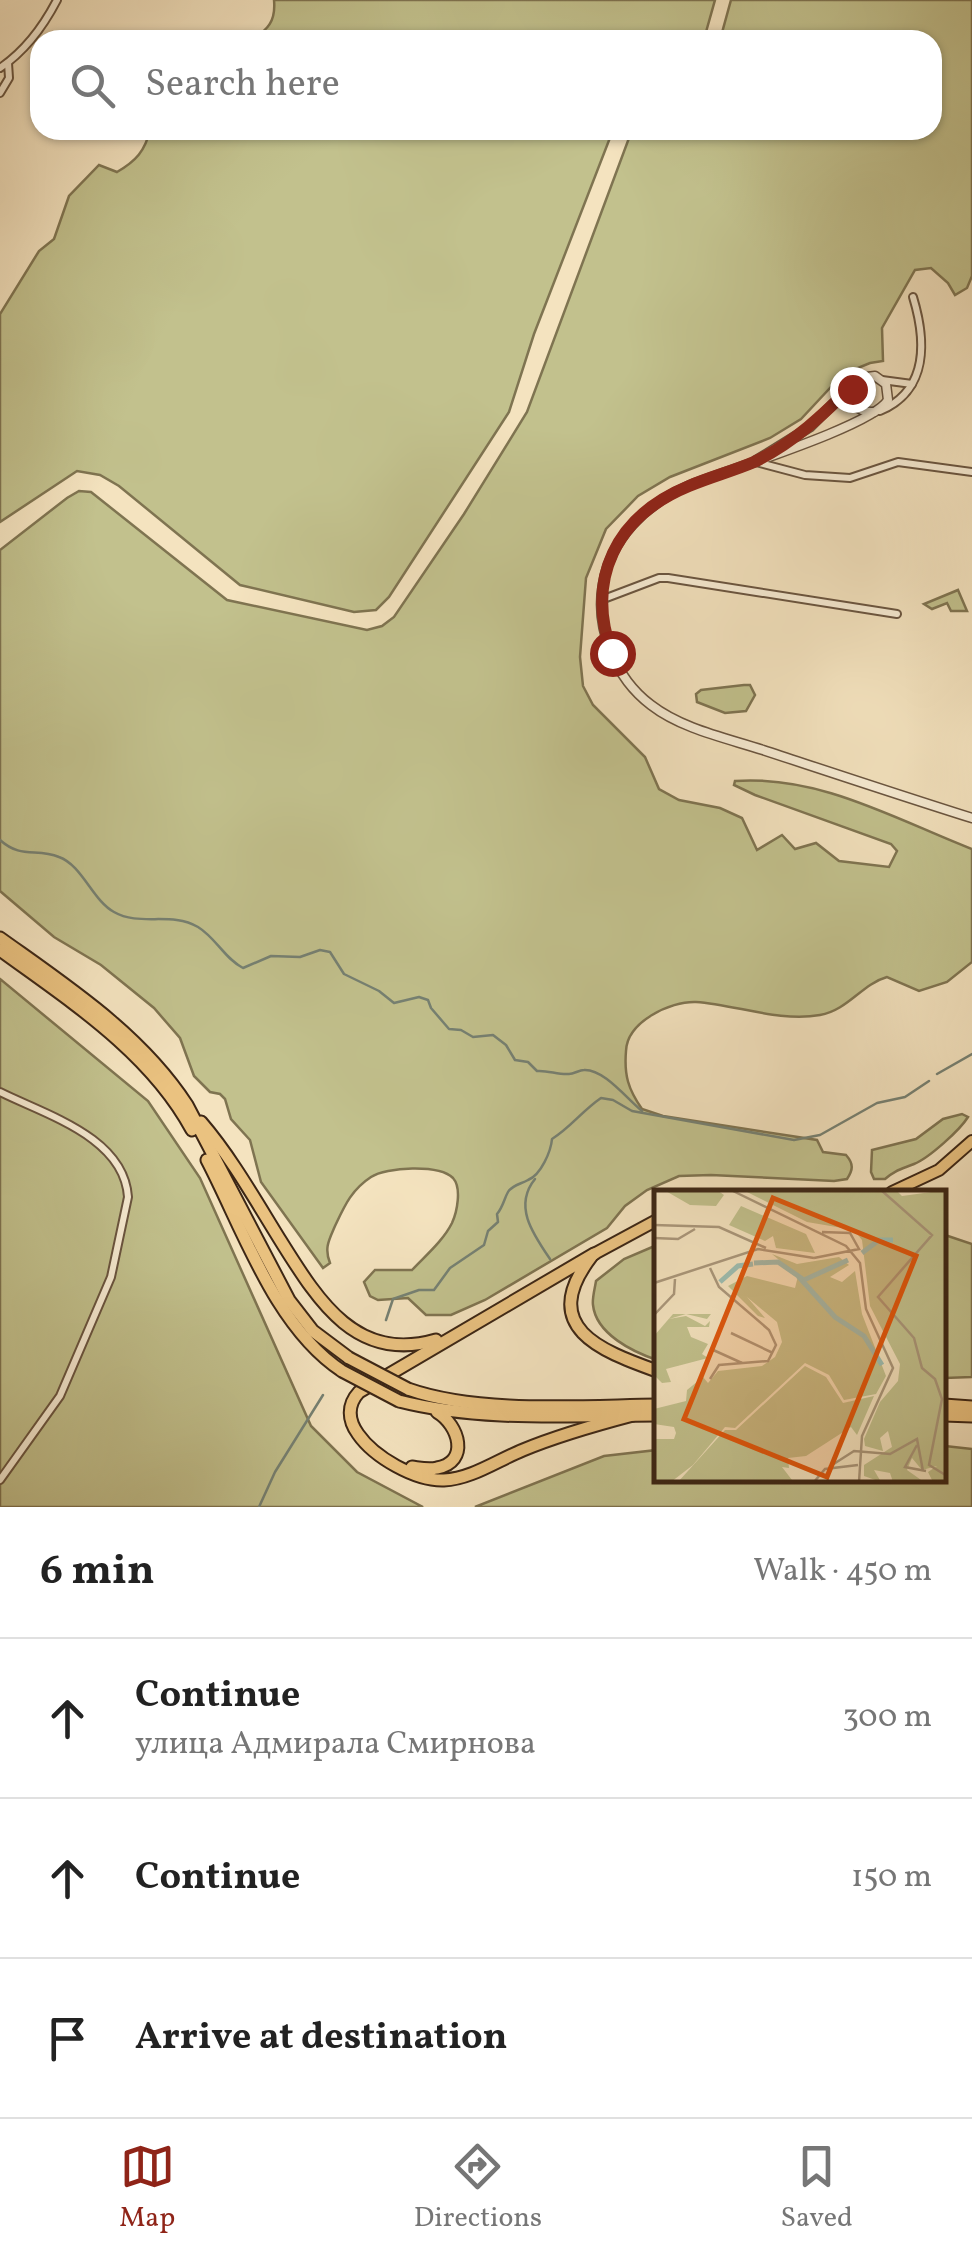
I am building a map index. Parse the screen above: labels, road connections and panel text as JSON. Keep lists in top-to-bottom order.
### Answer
{
  "page": {
    "search": "Search here",
    "heading": ["6 min", "Walk · 450 m"],
    "list": [
      ["Continue", "улица Адмирала Смирнова", "300 m"],
      ["Continue", "150 m"],
      "Arrive at destination"
    ],
    "nav": ["Map", "Directions", "Saved"]
  }
}
